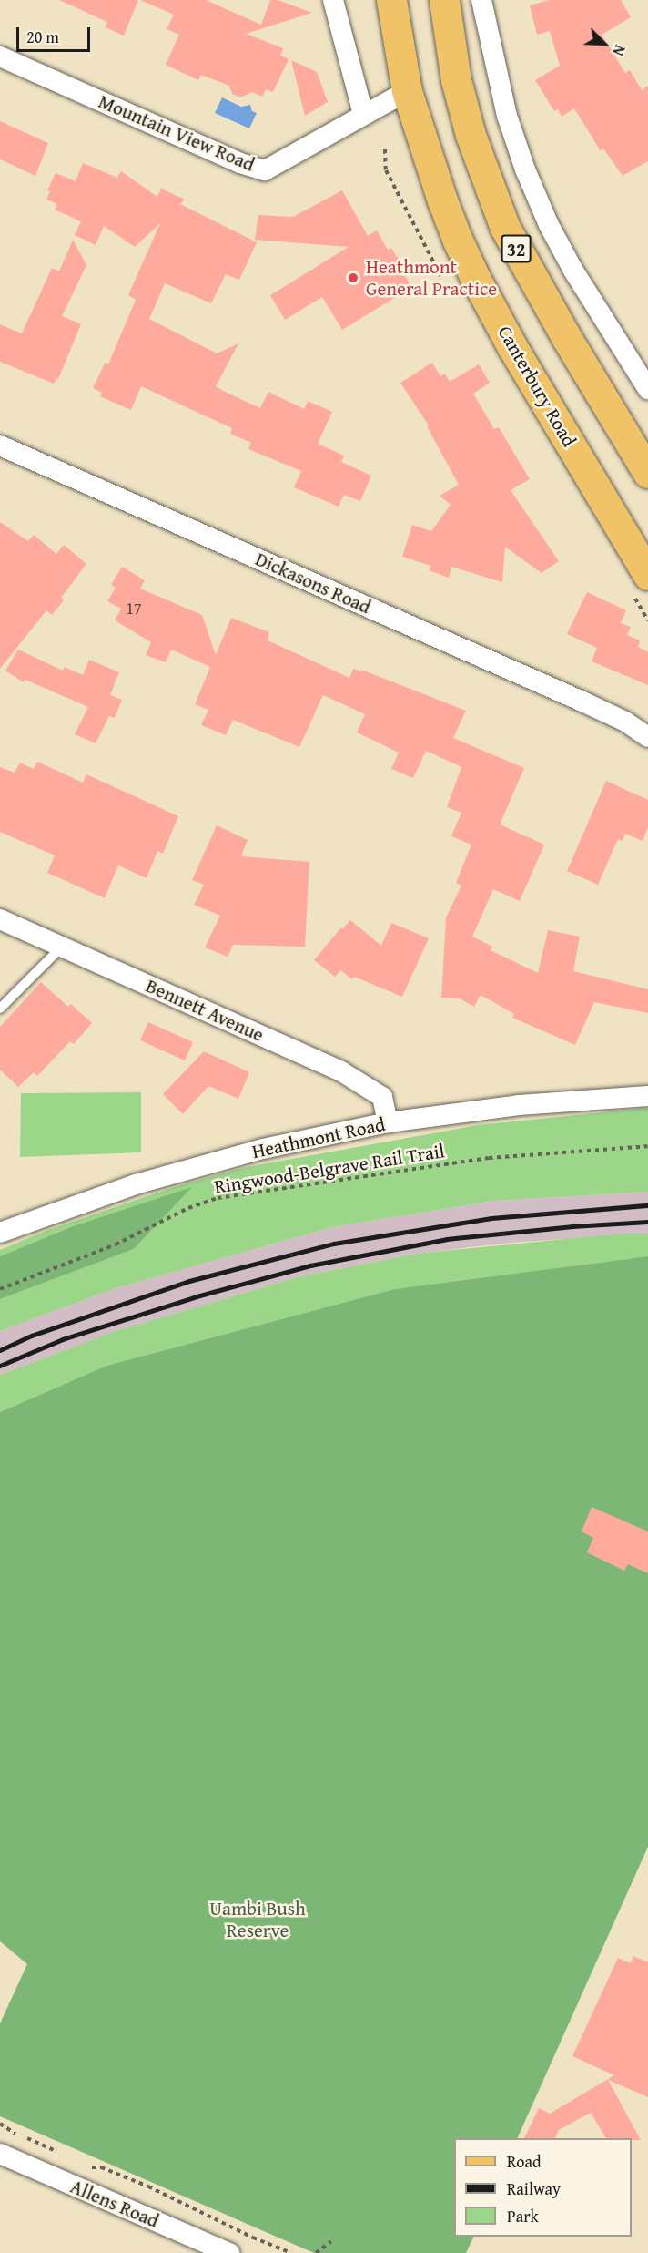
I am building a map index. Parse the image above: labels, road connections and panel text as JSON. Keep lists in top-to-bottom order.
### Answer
{
  "streets": {
    "main road": ["32", "Canterbury Road"],
    "street": [
      "Mountain View Road",
      "Dickasons Road",
      "Bennett Avenue",
      "Heathmont Road",
      "Allens Road"
    ],
    "path": ["Ringwood-Belgrave Rail Trail"]
  },
  "crossings": [
    ["Mountain View Road", "Canterbury Road"],
    ["Bennett Avenue", "Heathmont Road"]
  ],
  "parks": ["Uambi Bush Reserve"],
  "places": ["Heathmont General Practice"],
  "house_numbers": ["17"],
  "legend": ["Road", "Railway", "Park"],
  "scale_bar": "20 m",
  "north": "bottom right"
}
